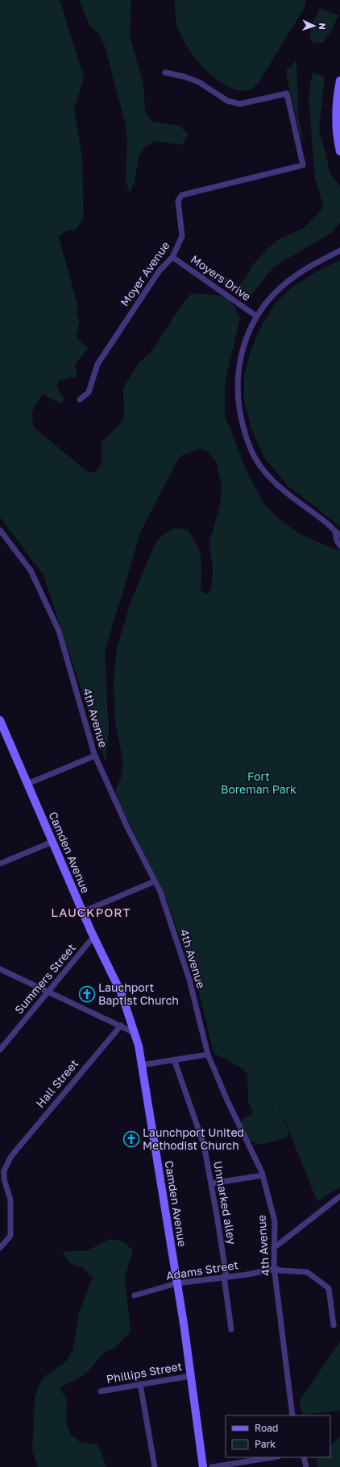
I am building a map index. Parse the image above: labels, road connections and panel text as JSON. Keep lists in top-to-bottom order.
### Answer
{
  "streets": {
    "street": [
      "Moyer Avenue",
      "Moyers Drive",
      "4th Avenue",
      "Camden Avenue",
      "Summers Street",
      "Hall Street",
      "Unmarked alley",
      "Adams Street",
      "Phillips Street"
    ]
  },
  "crossings": [
    ["Moyer Avenue", "Moyers Drive"],
    ["4th Avenue", "Adams Street"],
    ["Camden Avenue", "Summers Street"],
    ["Camden Avenue", "Adams Street"],
    ["Camden Avenue", "Phillips Street"],
    ["Unmarked alley", "Adams Street"]
  ],
  "districts": ["LAUCKPORT"],
  "parks": ["Fort Boreman Park"],
  "places": {
    "church": ["Lauchport Baptist Church", "Launchport United Methodist Church"]
  },
  "legend": ["Road", "Park"],
  "north": "right"
}
